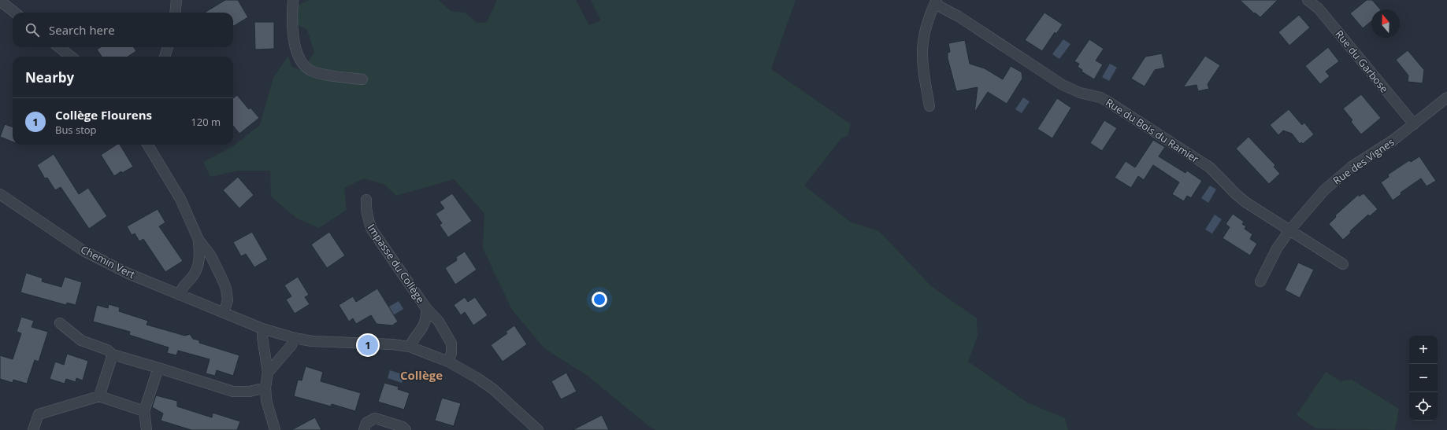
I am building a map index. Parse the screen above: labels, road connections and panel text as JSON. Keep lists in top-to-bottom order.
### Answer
{
  "streets": {
    "street": [
      "Rue du Garbose",
      "Rue du Bois du Ramier",
      "Rue des Vignes",
      "Chemin Vert",
      "Impasse du Collège"
    ]
  },
  "crossings": [
    ["Rue du Garbose", "Rue des Vignes"],
    ["Rue du Bois du Ramier", "Rue des Vignes"],
    ["Chemin Vert", "Impasse du Collège"]
  ],
  "districts": ["Collège"],
  "north": "top",
  "page": {
    "search": "Search here",
    "heading": "Nearby",
    "list": [
      {
        "mark": "1",
        "name": "Collège Flourens",
        "note": "Bus stop",
        "value": "120 m"
      }
    ],
    "pins": "1",
    "map_buttons": ["+", "−"]
  }
}
